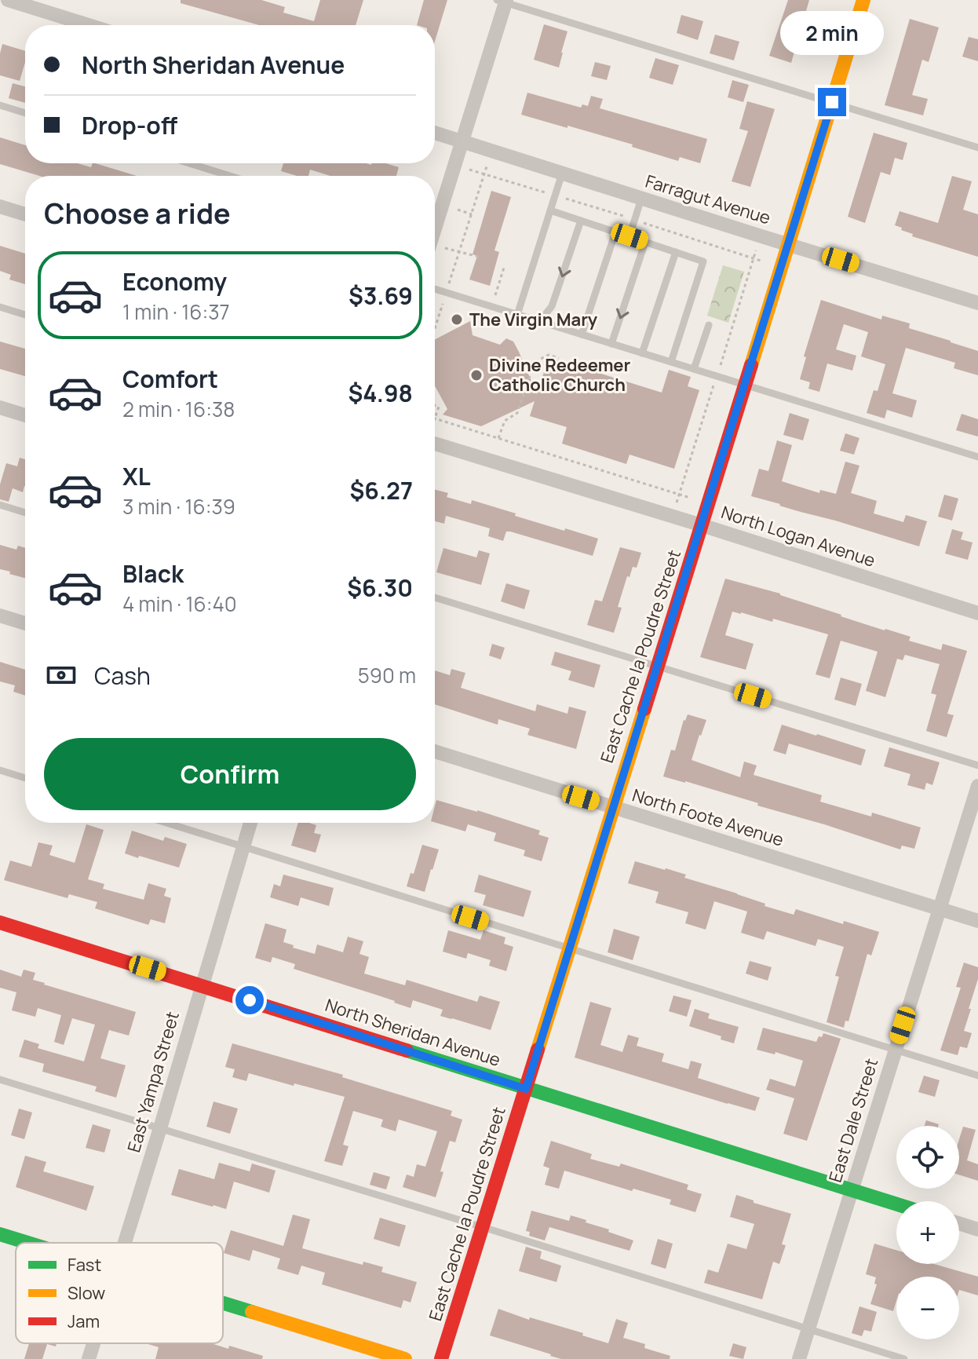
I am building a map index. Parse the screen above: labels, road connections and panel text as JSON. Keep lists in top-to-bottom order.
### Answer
{
  "streets": {
    "street": [
      "Farragut Avenue",
      "North Logan Avenue",
      "East Cache la Poudre Street",
      "North Foote Avenue",
      "North Sheridan Avenue",
      "East Yampa Street",
      "East Dale Street"
    ]
  },
  "crossings": [
    ["Farragut Avenue", "East Cache la Poudre Street"],
    ["North Logan Avenue", "East Cache la Poudre Street"],
    ["East Cache la Poudre Street", "North Foote Avenue"],
    ["East Cache la Poudre Street", "North Sheridan Avenue"],
    ["North Foote Avenue", "East Dale Street"],
    ["North Sheridan Avenue", "East Yampa Street"],
    ["North Sheridan Avenue", "East Dale Street"]
  ],
  "places": ["The Virgin Mary", "Divine Redeemer Catholic Church"],
  "legend": ["Fast", "Slow", "Jam"],
  "page": {
    "bubble": "2 min",
    "banner": ["North Sheridan Avenue", "Drop-off"],
    "heading": "Choose a ride",
    "list": [
      {
        "name": "Economy",
        "note": "1 min · 16:37",
        "value": "$3.69"
      },
      {
        "name": "Comfort",
        "note": "2 min · 16:38",
        "value": "$4.98"
      },
      {
        "name": "XL",
        "note": "3 min · 16:39",
        "value": "$6.27"
      },
      {
        "name": "Black",
        "note": "4 min · 16:40",
        "value": "$6.30"
      }
    ],
    "pay": ["Cash", "590 m"],
    "buttons": "Confirm",
    "map_buttons": ["+", "−"]
  }
}
